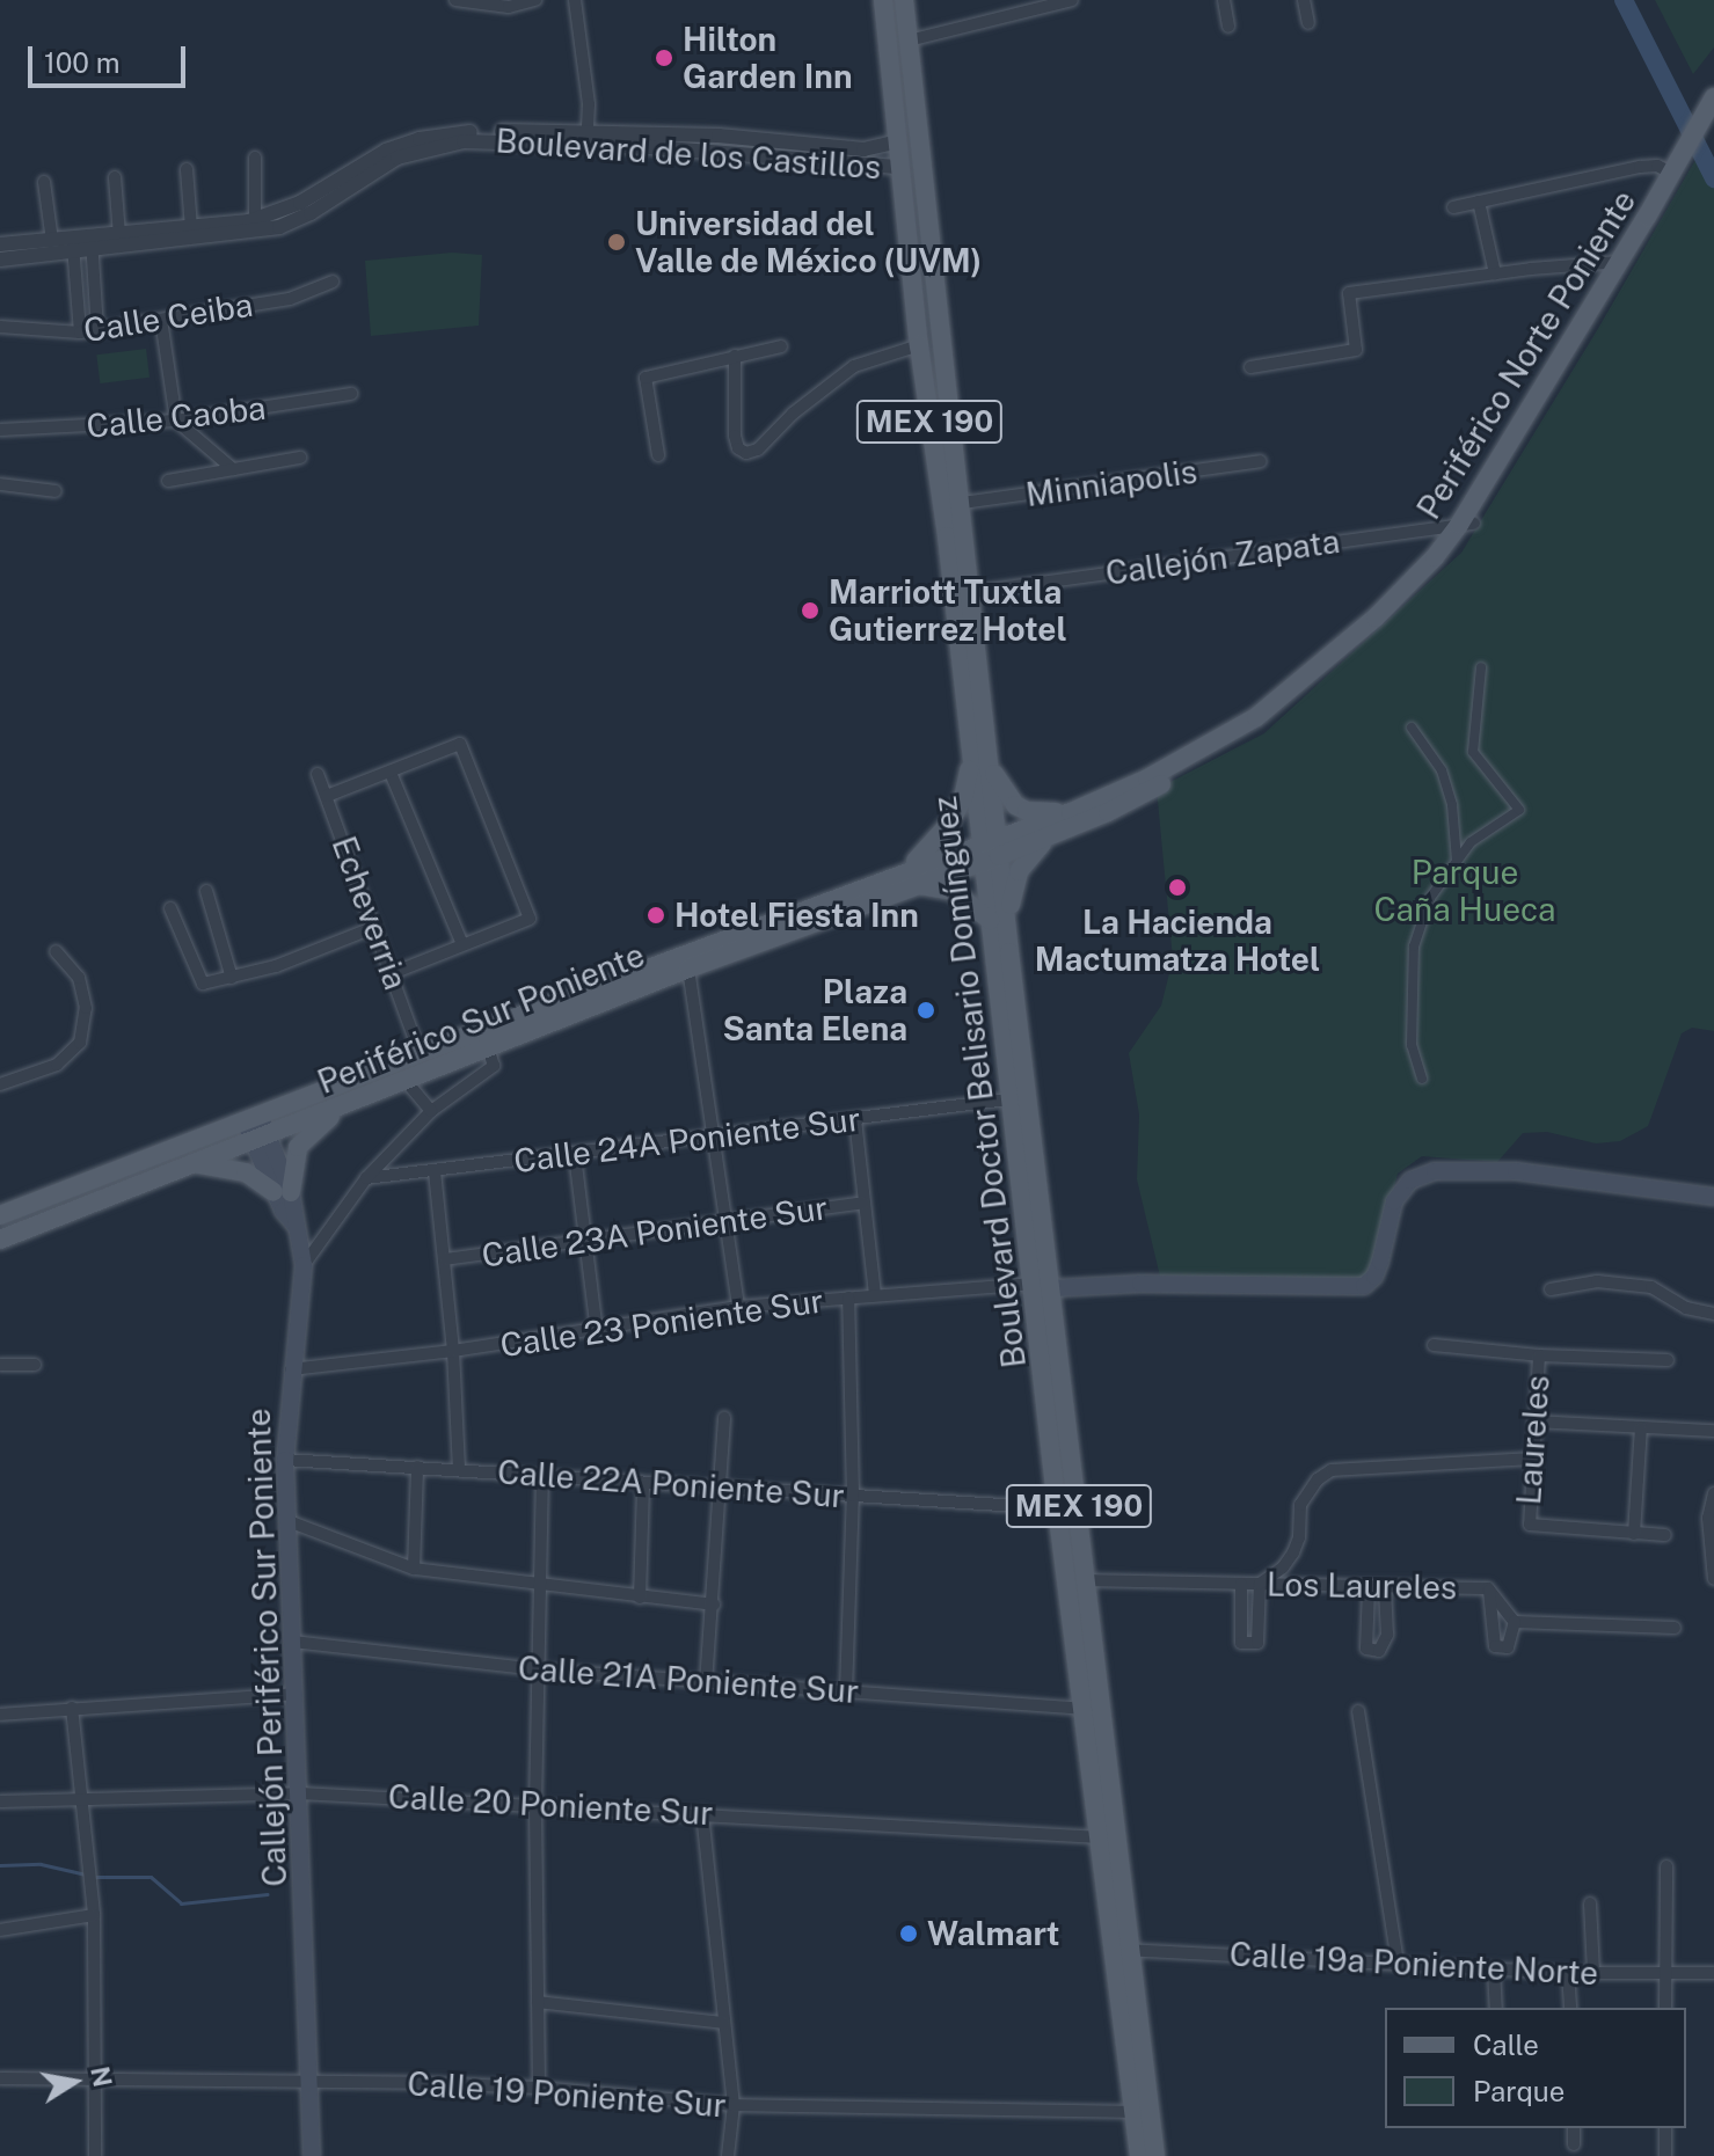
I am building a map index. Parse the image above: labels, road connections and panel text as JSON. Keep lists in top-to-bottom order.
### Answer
{
  "streets": {
    "main road": [
      "Periférico Norte Poniente",
      "MEX 190",
      "Periférico Sur Poniente",
      "Boulevard Doctor Belisario Domínguez",
      "Callejón Periférico Sur Poniente"
    ],
    "street": [
      "Boulevard de los Castillos",
      "Calle Ceiba",
      "Calle Caoba",
      "Minniapolis",
      "Callejón Zapata",
      "Echeverria",
      "Calle 24A Poniente Sur",
      "Calle 23A Poniente Sur",
      "Calle 23 Poniente Sur",
      "Laureles",
      "Calle 22A Poniente Sur",
      "Los Laureles",
      "Calle 21A Poniente Sur",
      "Calle 20 Poniente Sur",
      "Calle 19a Poniente Norte",
      "Calle 19 Poniente Sur"
    ]
  },
  "crossings": [
    ["Boulevard de los Castillos", "Boulevard Doctor Belisario Domínguez"],
    ["Periférico Norte Poniente", "Callejón Zapata"],
    ["Periférico Norte Poniente", "Periférico Sur Poniente"],
    ["Periférico Norte Poniente", "Boulevard Doctor Belisario Domínguez"],
    ["Minniapolis", "Boulevard Doctor Belisario Domínguez"],
    ["Callejón Zapata", "Boulevard Doctor Belisario Domínguez"],
    ["Echeverria", "Periférico Sur Poniente"],
    ["Periférico Sur Poniente", "Boulevard Doctor Belisario Domínguez"],
    ["Periférico Sur Poniente", "Callejón Periférico Sur Poniente"],
    ["Boulevard Doctor Belisario Domínguez", "Calle 24A Poniente Sur"],
    ["Boulevard Doctor Belisario Domínguez", "Calle 23 Poniente Sur"],
    ["Boulevard Doctor Belisario Domínguez", "Calle 22A Poniente Sur"],
    ["Boulevard Doctor Belisario Domínguez", "Los Laureles"],
    ["Boulevard Doctor Belisario Domínguez", "Calle 21A Poniente Sur"],
    ["Boulevard Doctor Belisario Domínguez", "Calle 20 Poniente Sur"],
    ["Boulevard Doctor Belisario Domínguez", "Calle 19a Poniente Norte"],
    ["Boulevard Doctor Belisario Domínguez", "Calle 19 Poniente Sur"],
    ["Calle 24A Poniente Sur", "Callejón Periférico Sur Poniente"],
    ["Calle 23 Poniente Sur", "Callejón Periférico Sur Poniente"],
    ["Calle 22A Poniente Sur", "Callejón Periférico Sur Poniente"],
    ["Callejón Periférico Sur Poniente", "Calle 21A Poniente Sur"],
    ["Callejón Periférico Sur Poniente", "Calle 20 Poniente Sur"],
    ["Callejón Periférico Sur Poniente", "Calle 19 Poniente Sur"]
  ],
  "parks": ["Parque Caña Hueca"],
  "places": [
    "Hilton Garden Inn",
    "Universidad del Valle de México (UVM)",
    "Marriott Tuxtla Gutierrez Hotel",
    "La Hacienda Mactumatza Hotel",
    "Hotel Fiesta Inn",
    "Plaza Santa Elena",
    "Walmart"
  ],
  "legend": ["Calle", "Parque"],
  "scale_bar": "100 m",
  "north": "right"
}
